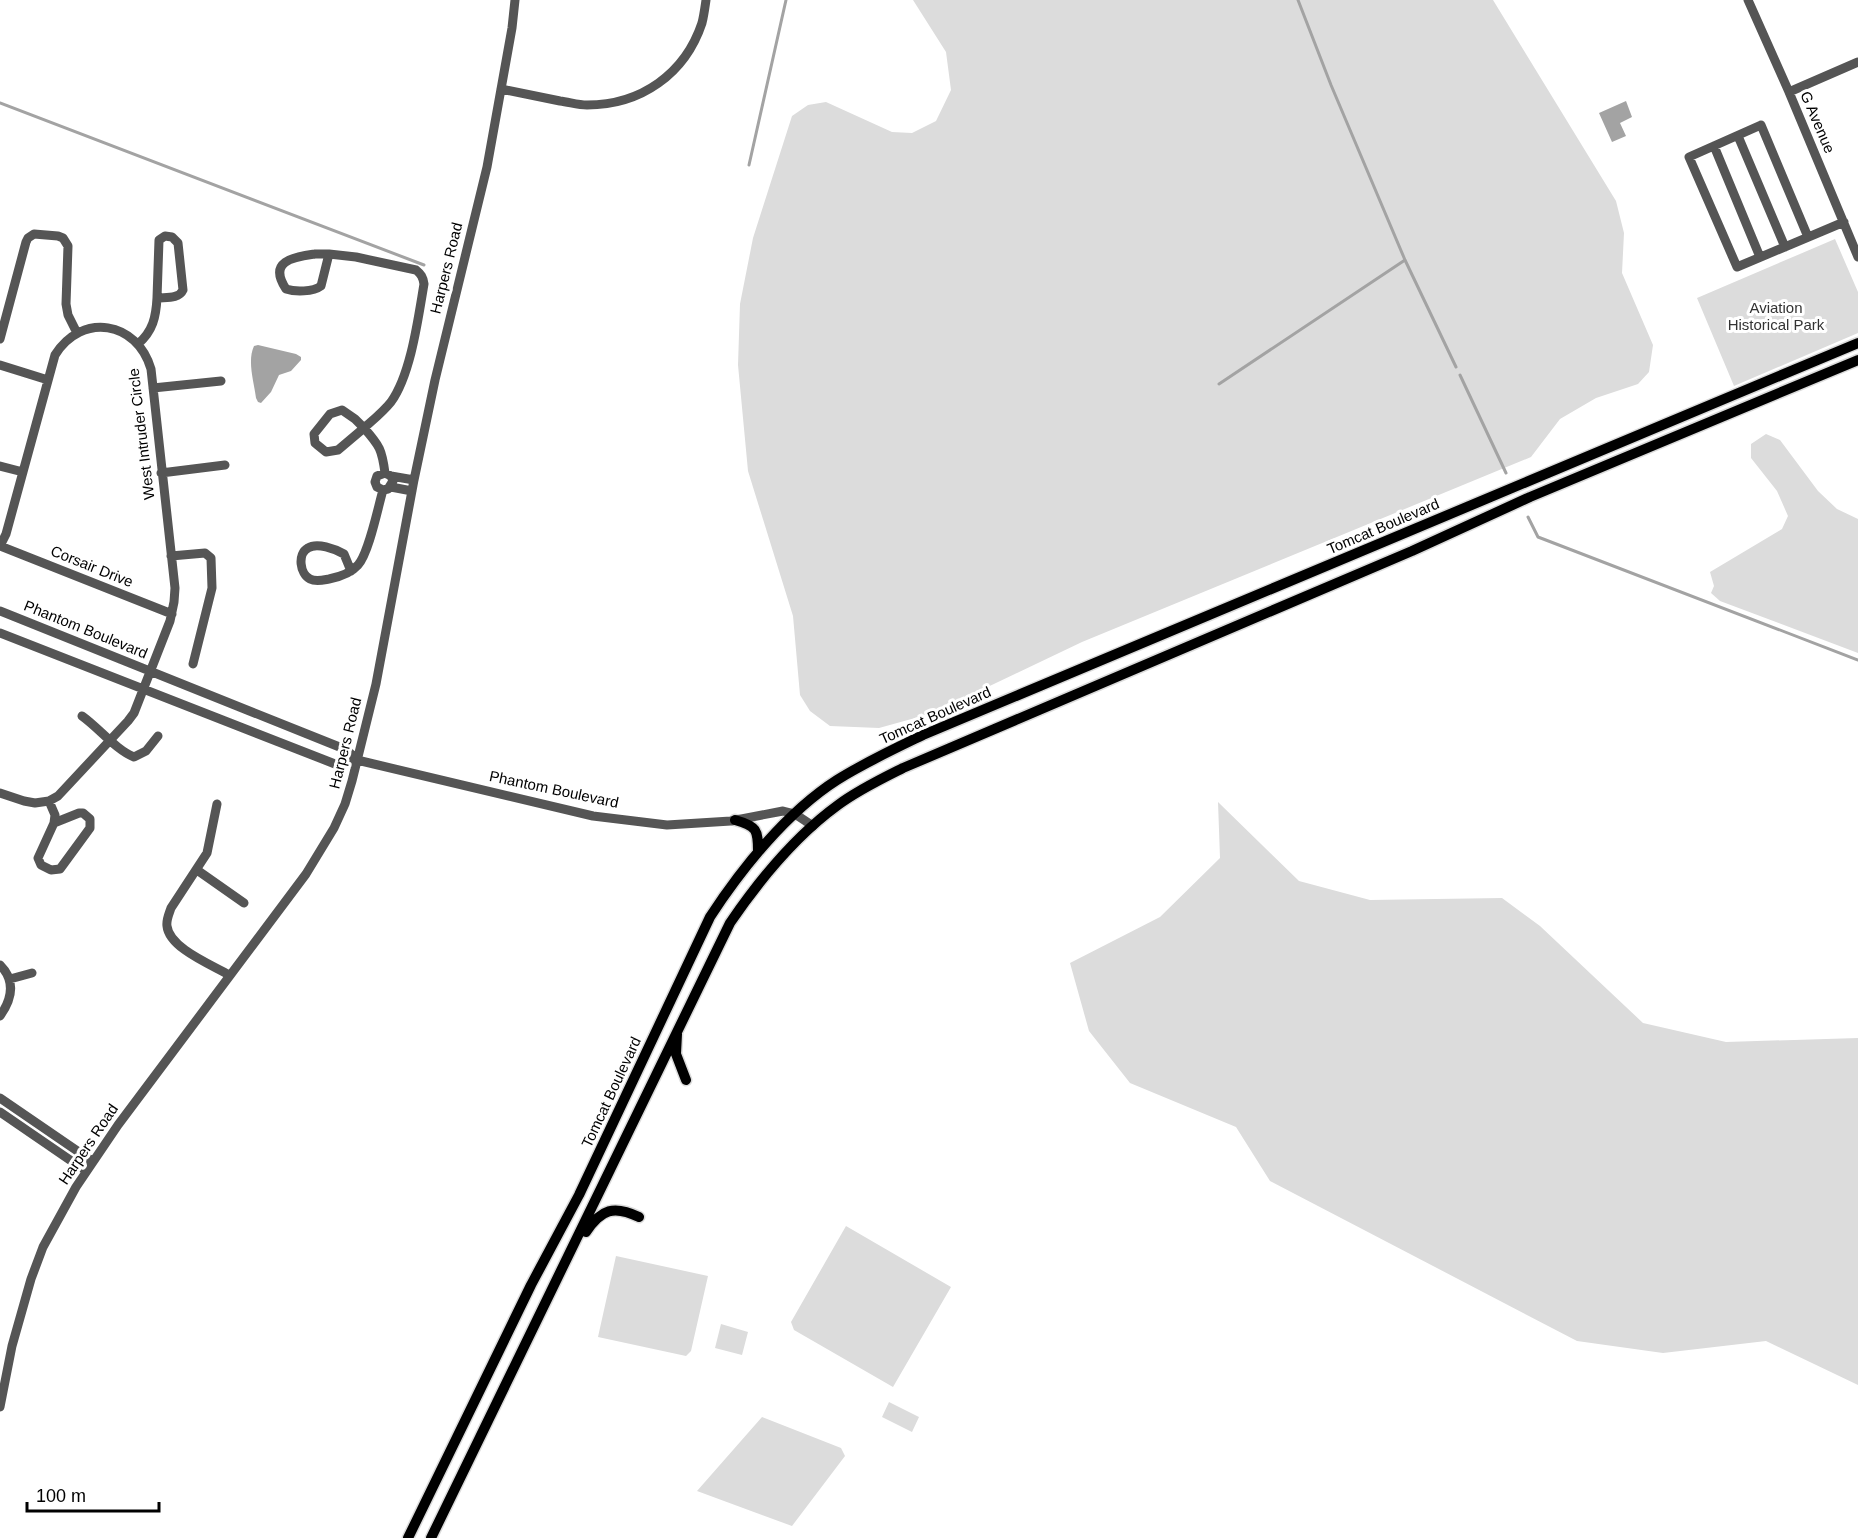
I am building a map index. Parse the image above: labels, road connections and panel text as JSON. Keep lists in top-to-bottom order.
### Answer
{
  "streets": {
    "main road": ["Tomcat Boulevard"],
    "street": [
      "G Avenue",
      "Harpers Road",
      "West Intruder Circle",
      "Corsair Drive",
      "Phantom Boulevard"
    ]
  },
  "crossings": [
    ["Harpers Road", "Phantom Boulevard"],
    ["West Intruder Circle", "Corsair Drive"],
    ["West Intruder Circle", "Phantom Boulevard"],
    ["Tomcat Boulevard", "Phantom Boulevard"]
  ],
  "parks": ["Aviation Historical Park"],
  "scale_bar": "100 m"
}
